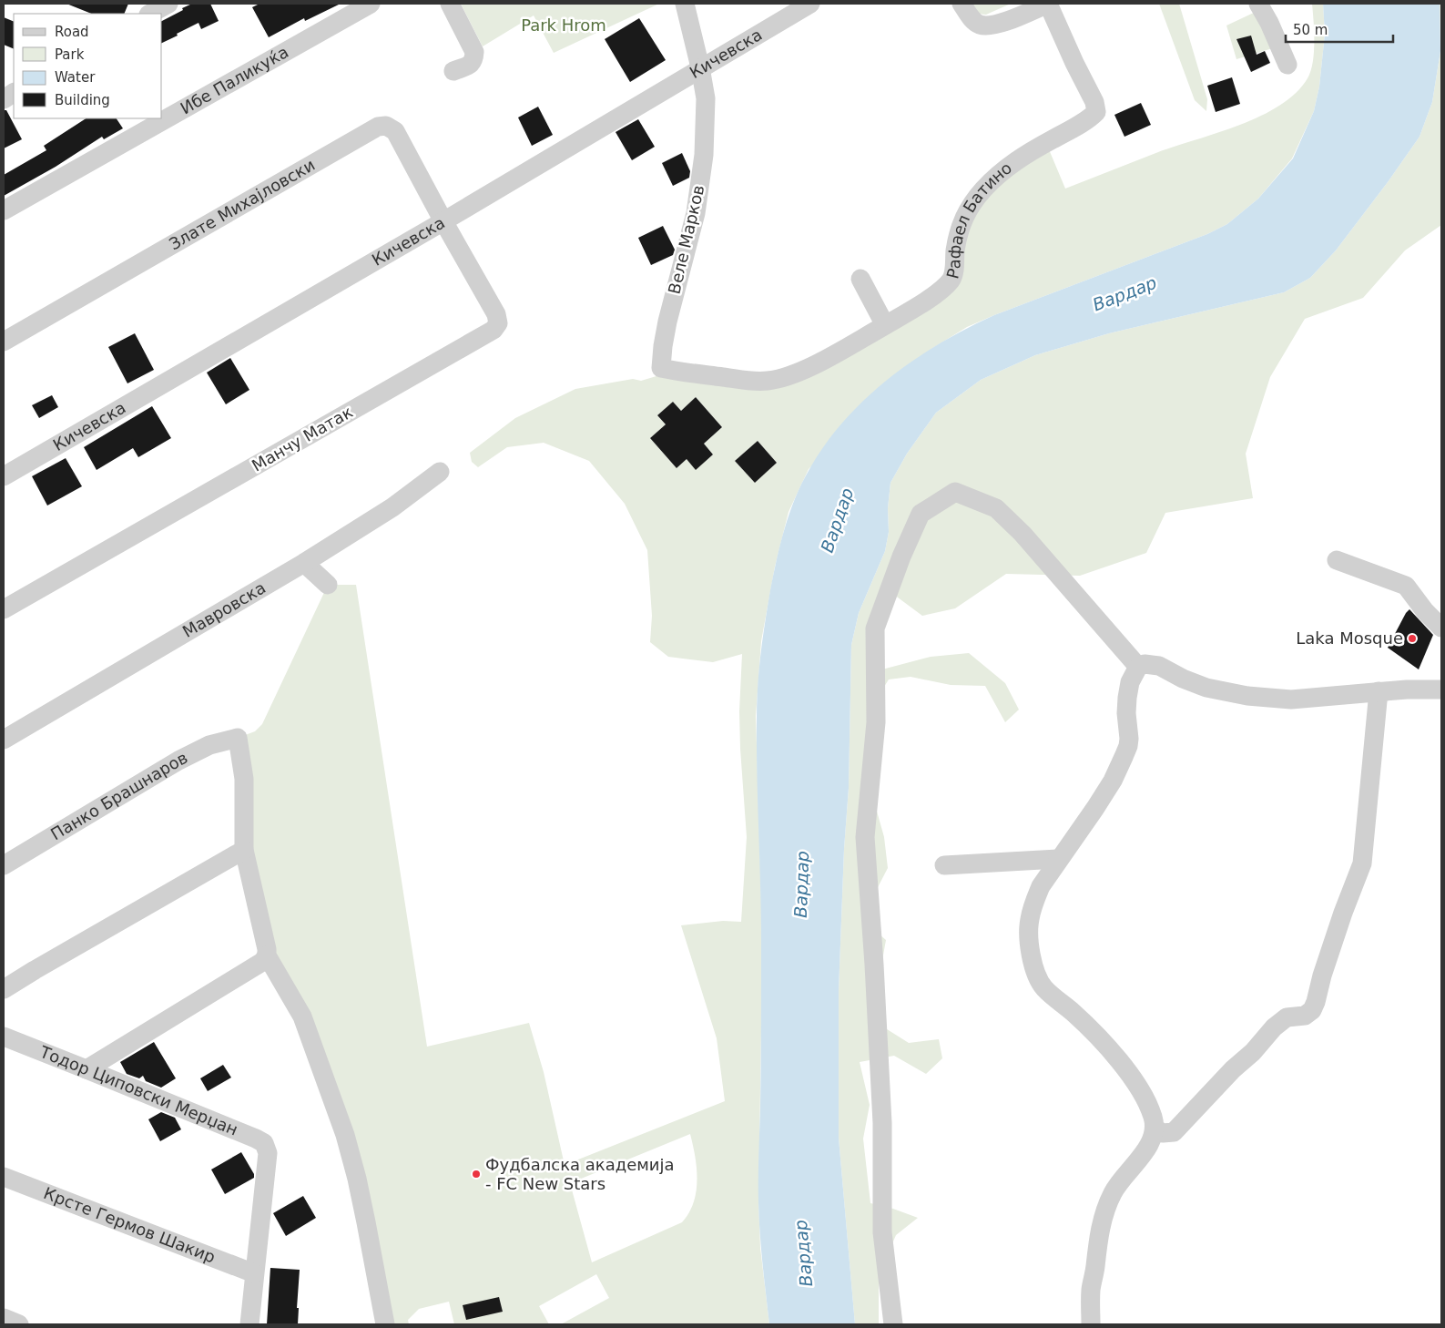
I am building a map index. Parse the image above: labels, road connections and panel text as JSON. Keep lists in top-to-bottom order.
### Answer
{
  "streets": {
    "street": [
      "Кичевска",
      "Ибе Паликуќа",
      "Злате Михајловски",
      "Рафаел Батино",
      "Веле Марков",
      "Манчу Матак",
      "Мавровска",
      "Панко Брашнаров",
      "Тодор Циповски Мерџан",
      "Крсте Гермов Шакир"
    ]
  },
  "crossings": [
    ["Кичевска", "Злате Михајловски"],
    ["Кичевска", "Веле Марков"],
    ["Кичевска", "Манчу Матак"],
    ["Злате Михајловски", "Манчу Матак"],
    ["Рафаел Батино", "Веле Марков"],
    ["Тодор Циповски Мерџан", "Крсте Гермов Шакир"]
  ],
  "water": ["Вардар"],
  "parks": ["Park Hrom"],
  "places": ["Laka Mosque", "Фудбалска академија - FC New Stars"],
  "legend": [
    "Road",
    "Park",
    "Water",
    "Building"
  ],
  "scale_bar": "50 m"
}
